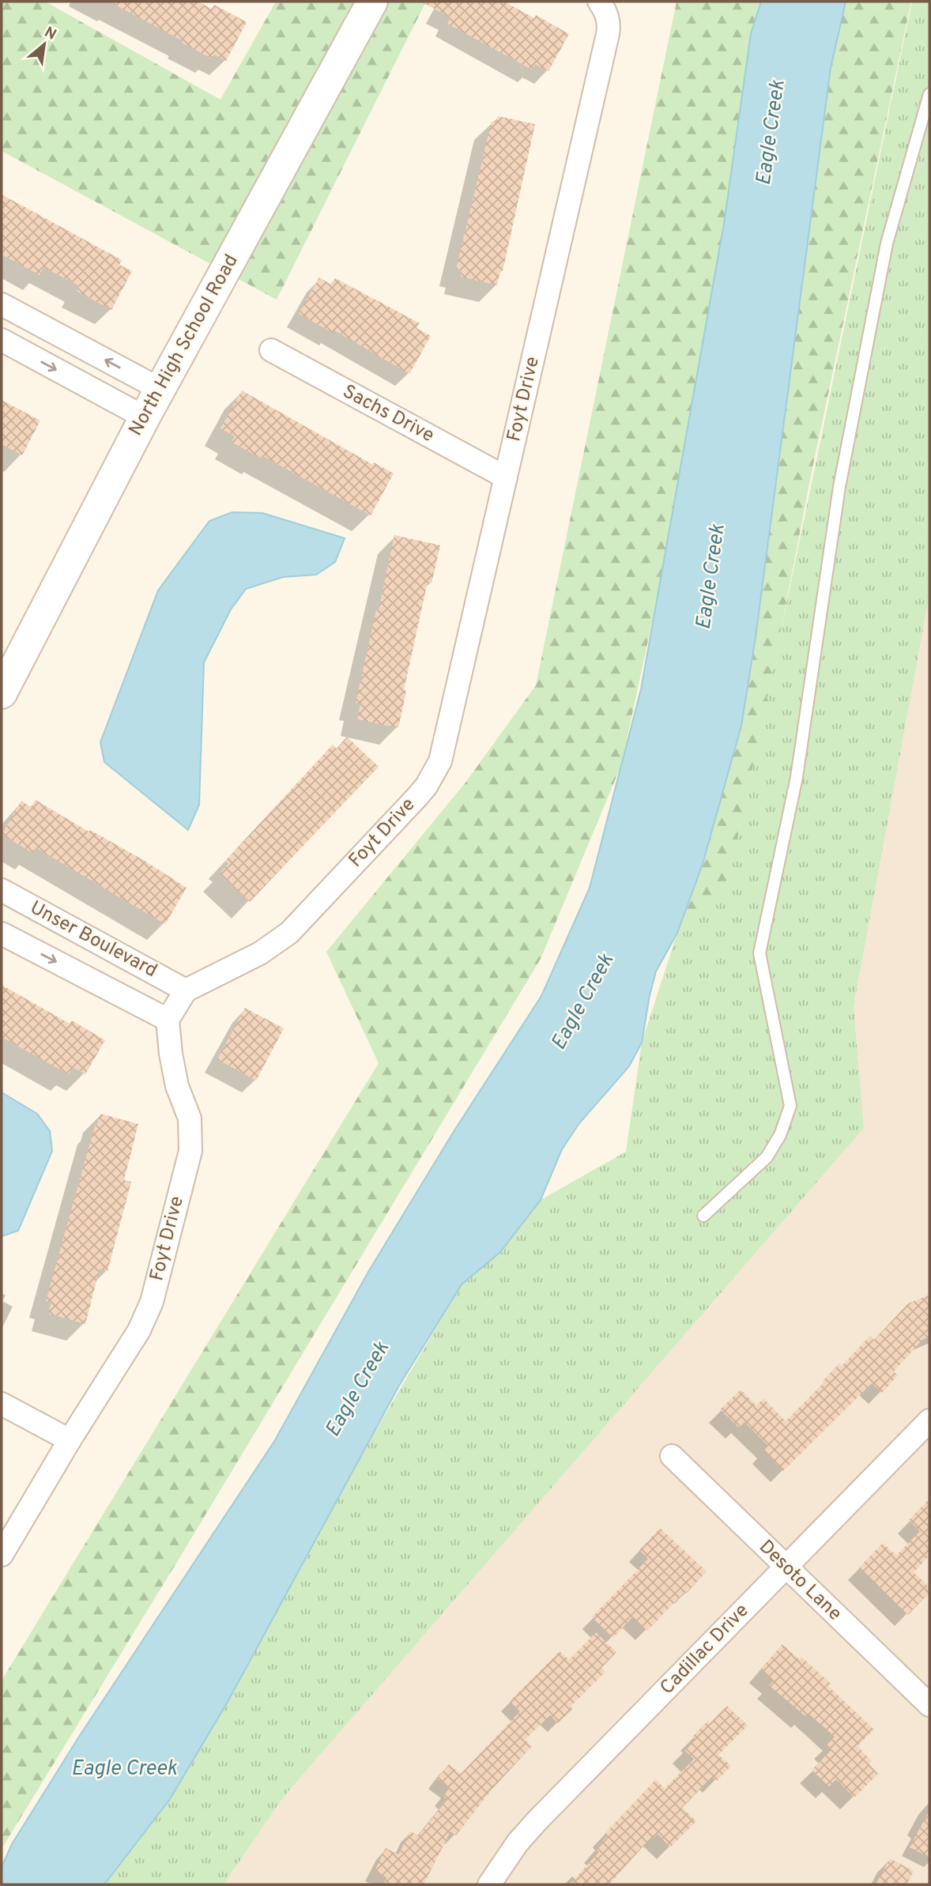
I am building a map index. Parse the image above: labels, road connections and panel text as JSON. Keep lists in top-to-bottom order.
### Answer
{
  "streets": {
    "street": [
      "North High School Road",
      "Foyt Drive",
      "Sachs Drive",
      "Unser Boulevard",
      "Desoto Lane",
      "Cadillac Drive"
    ]
  },
  "crossings": [
    ["Foyt Drive", "Sachs Drive"],
    ["Foyt Drive", "Unser Boulevard"],
    ["Desoto Lane", "Cadillac Drive"]
  ],
  "water": ["Eagle Creek"],
  "north": "top right"
}
